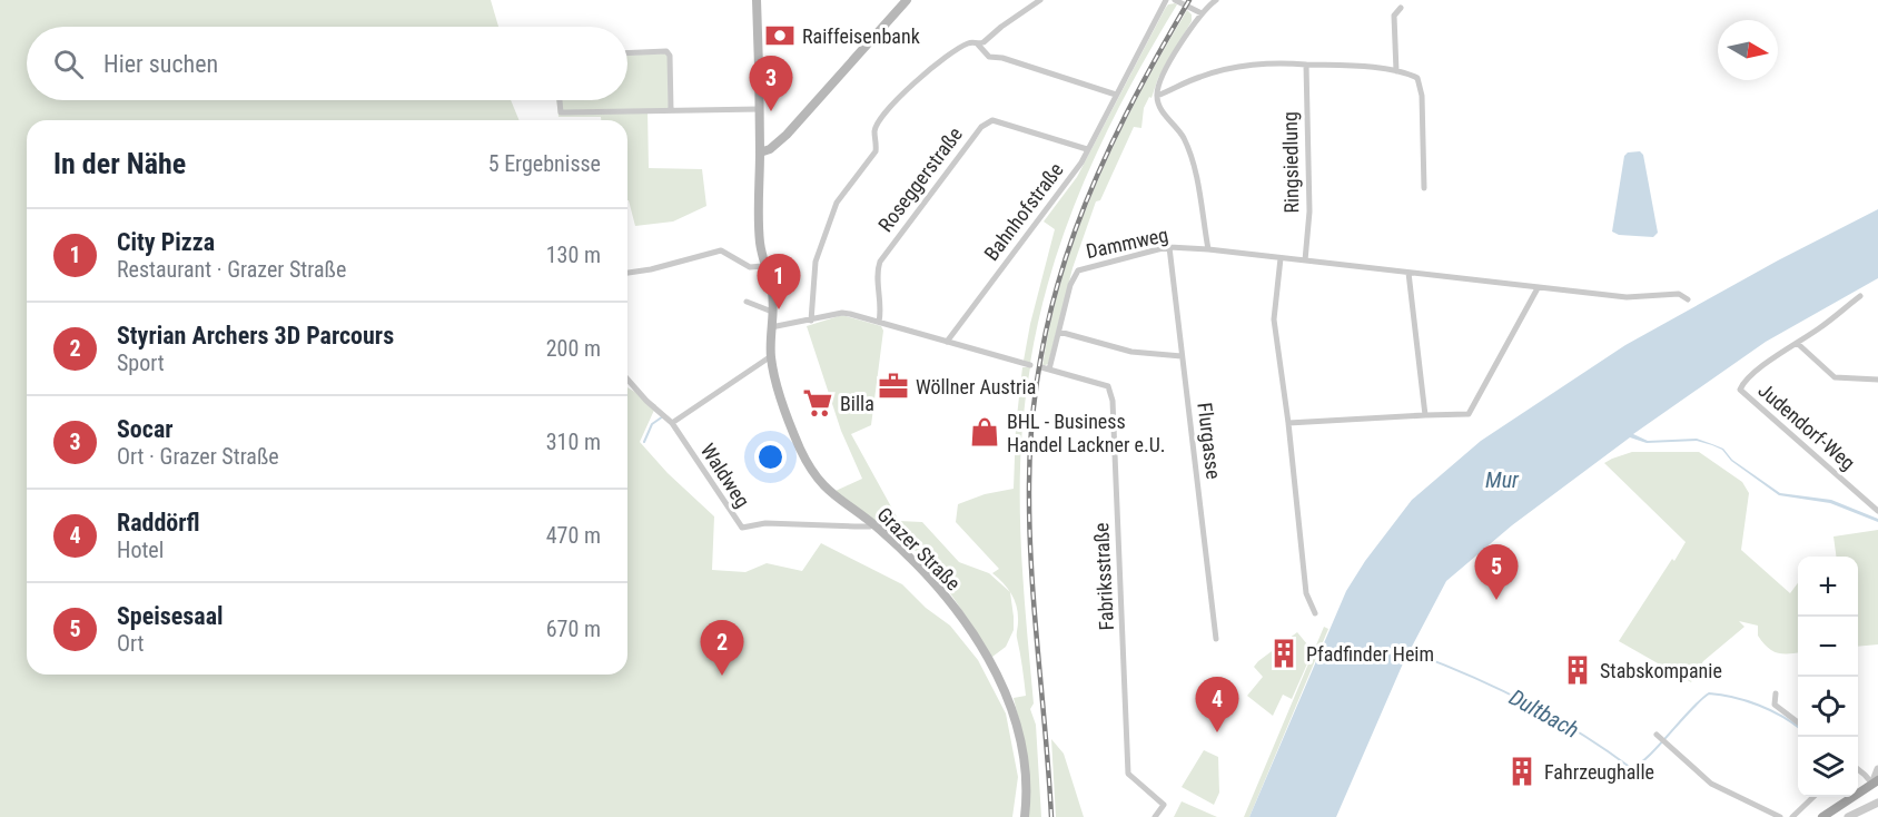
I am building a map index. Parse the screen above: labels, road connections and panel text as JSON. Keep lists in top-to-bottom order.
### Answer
{
  "streets": {
    "main road": ["Grazer Straße"],
    "street": [
      "Ringsiedlung",
      "Roseggerstraße",
      "Bahnhofstraße",
      "Dammweg",
      "Judendorf-Weg",
      "Flurgasse",
      "Waldweg",
      "Fabriksstraße"
    ]
  },
  "crossings": [
    ["Roseggerstraße", "Bahnhofstraße"],
    ["Dammweg", "Flurgasse"],
    ["Dammweg", "Fabriksstraße"],
    ["Waldweg", "Grazer Straße"]
  ],
  "water": ["Mur", "Dultbach"],
  "places": {
    "bank": ["Raiffeisenbank"],
    "office": ["Wöllner Austria"],
    "supermarket": ["Billa"],
    "shop": ["BHL - Business Handel Lackner e.U."],
    "building": ["Pfadfinder Heim", "Stabskompanie", "Fahrzeughalle"]
  },
  "north": "right",
  "page": {
    "search": "Hier suchen",
    "pins": [
      "3",
      "1",
      "5",
      "2",
      "4"
    ],
    "heading": ["In der Nähe", "5 Ergebnisse"],
    "list": [
      {
        "mark": "1",
        "name": "City Pizza",
        "note": "Restaurant · Grazer Straße",
        "value": "130 m"
      },
      {
        "mark": "2",
        "name": "Styrian Archers 3D Parcours",
        "note": "Sport",
        "value": "200 m"
      },
      {
        "mark": "3",
        "name": "Socar",
        "note": "Ort · Grazer Straße",
        "value": "310 m"
      },
      {
        "mark": "4",
        "name": "Raddörfl",
        "note": "Hotel",
        "value": "470 m"
      },
      {
        "mark": "5",
        "name": "Speisesaal",
        "note": "Ort",
        "value": "670 m"
      }
    ],
    "map_buttons": ["+", "−"]
  }
}
